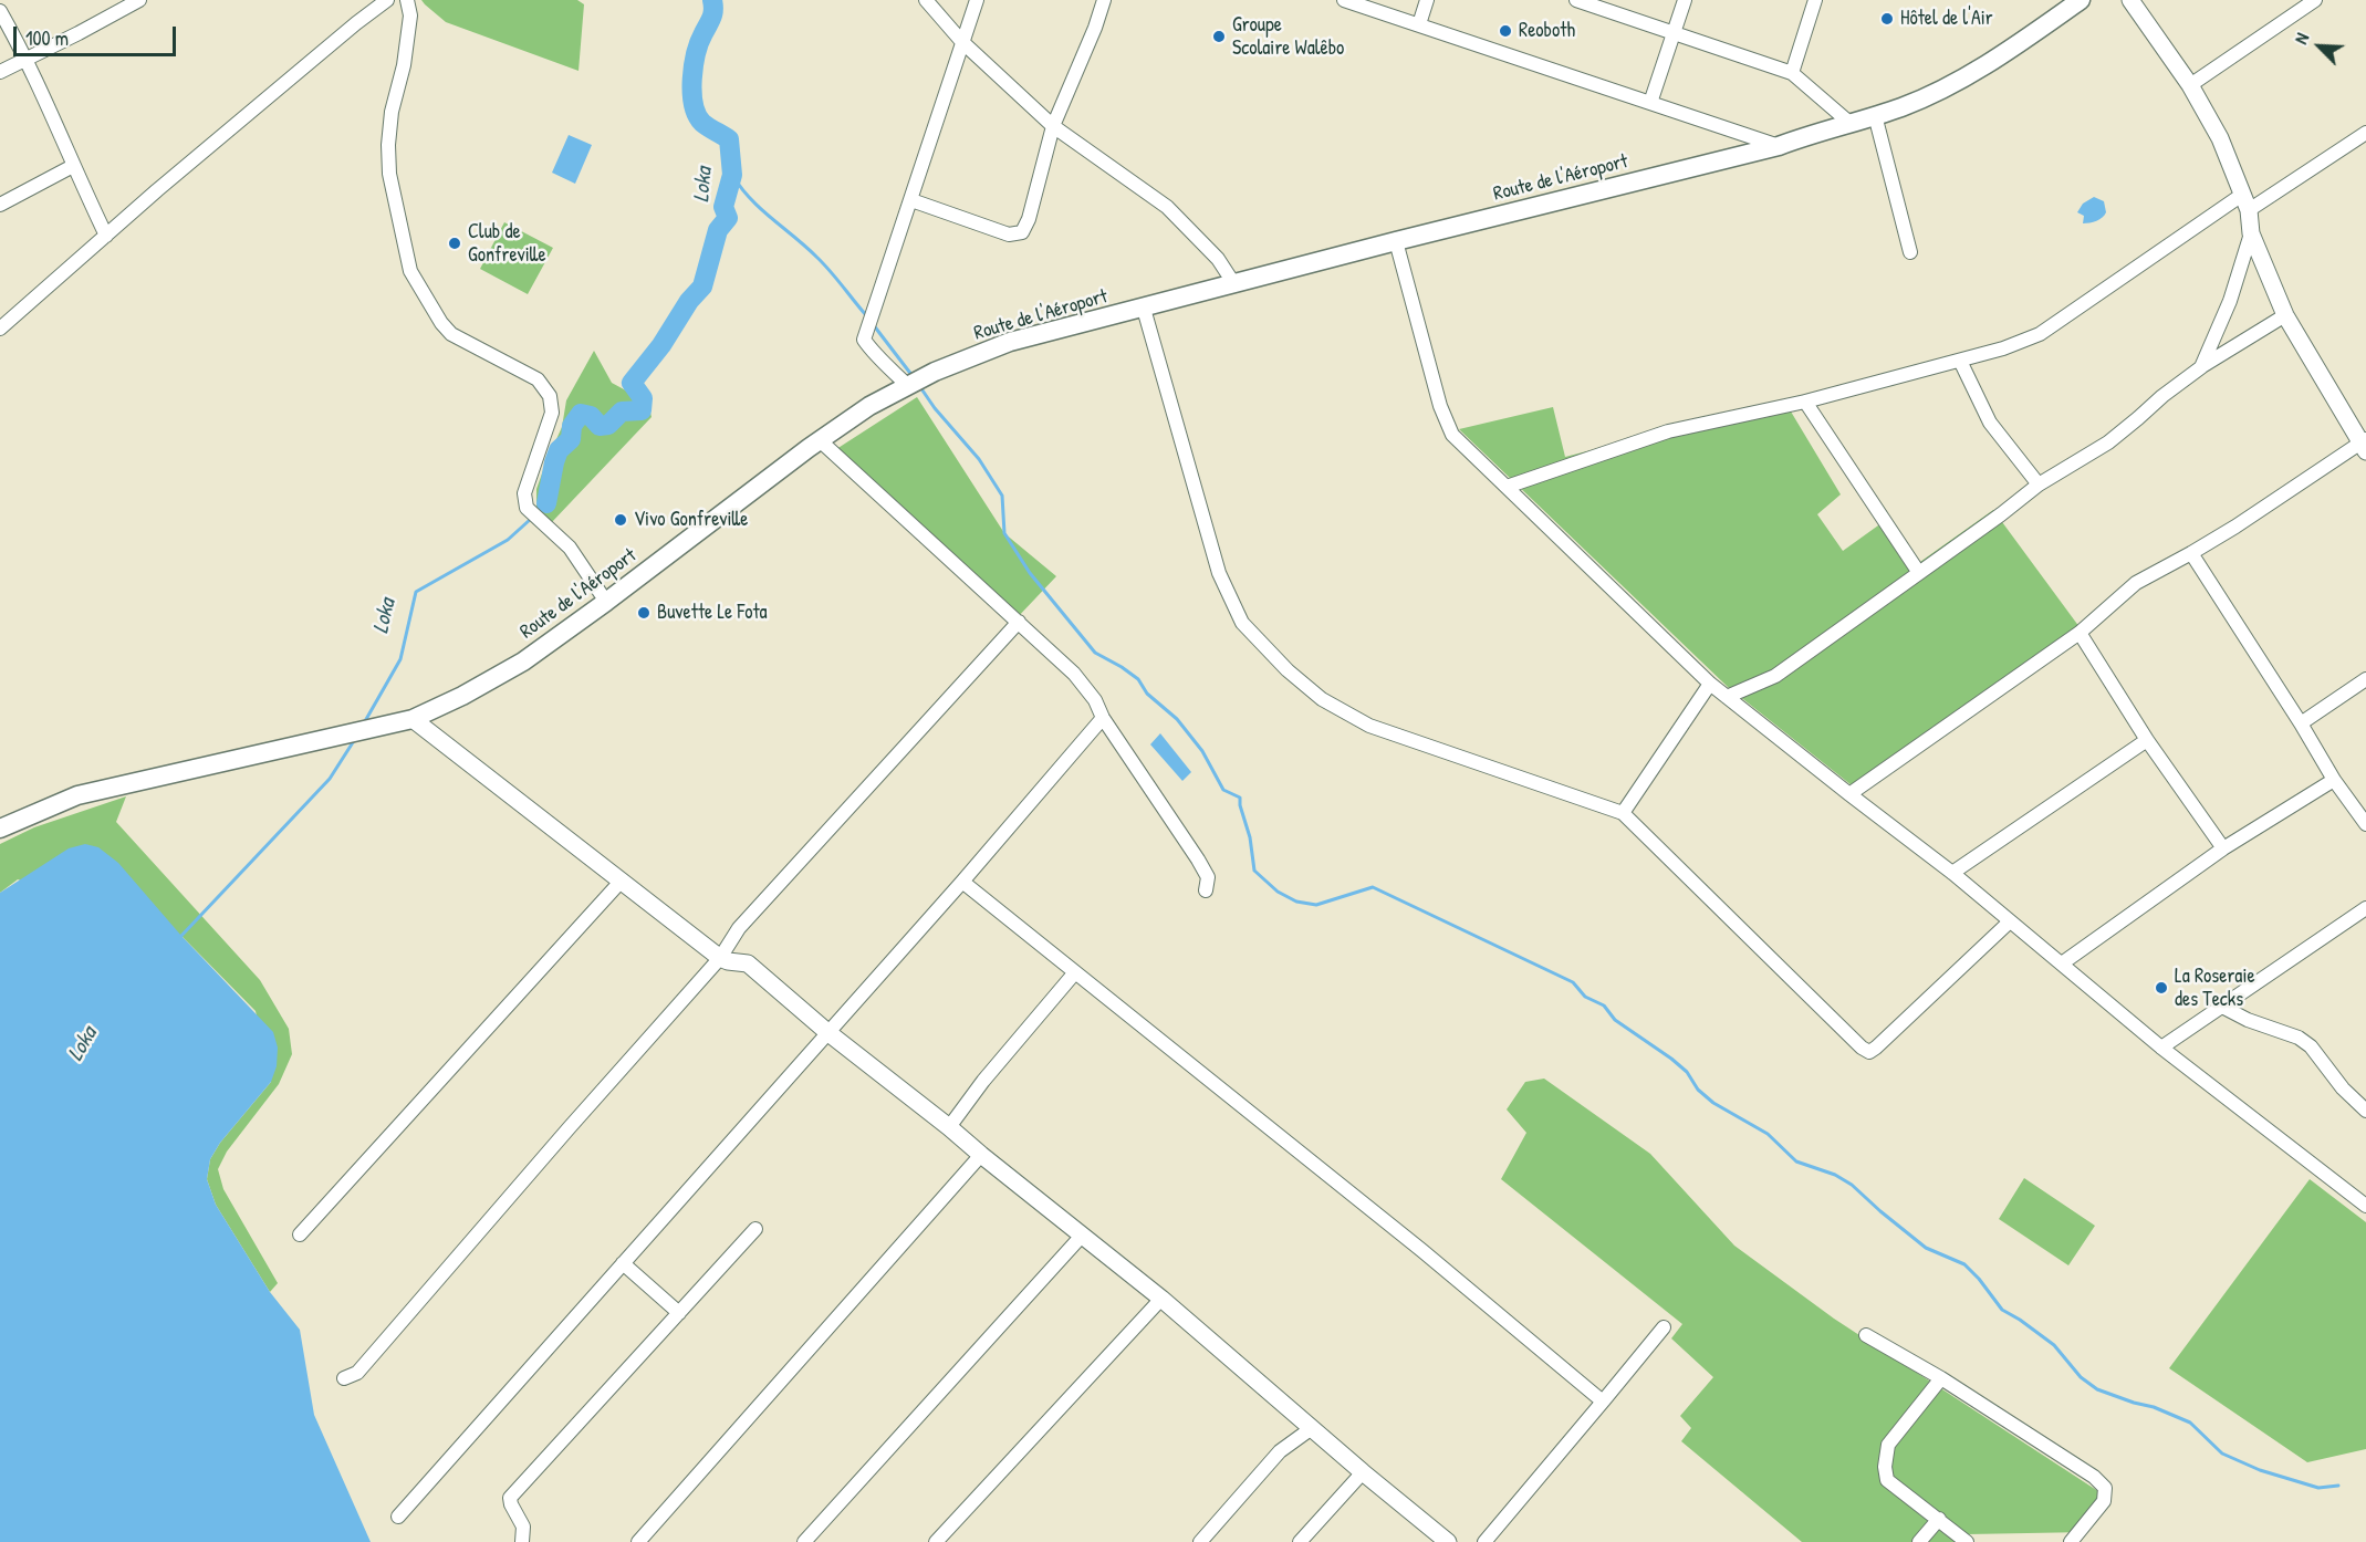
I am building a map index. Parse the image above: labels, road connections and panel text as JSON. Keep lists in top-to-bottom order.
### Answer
{
  "streets": {
    "main road": ["Route de l'Aéroport"]
  },
  "water": ["Loka"],
  "places": [
    "Hôtel de l'Air",
    "Reoboth",
    "Groupe Scolaire Walêbo",
    "Club de Gonfreville",
    "Vivo Gonfreville",
    "Buvette Le Fota",
    "La Roseraie des Tecks"
  ],
  "scale_bar": "100 m",
  "north": "top left"
}
